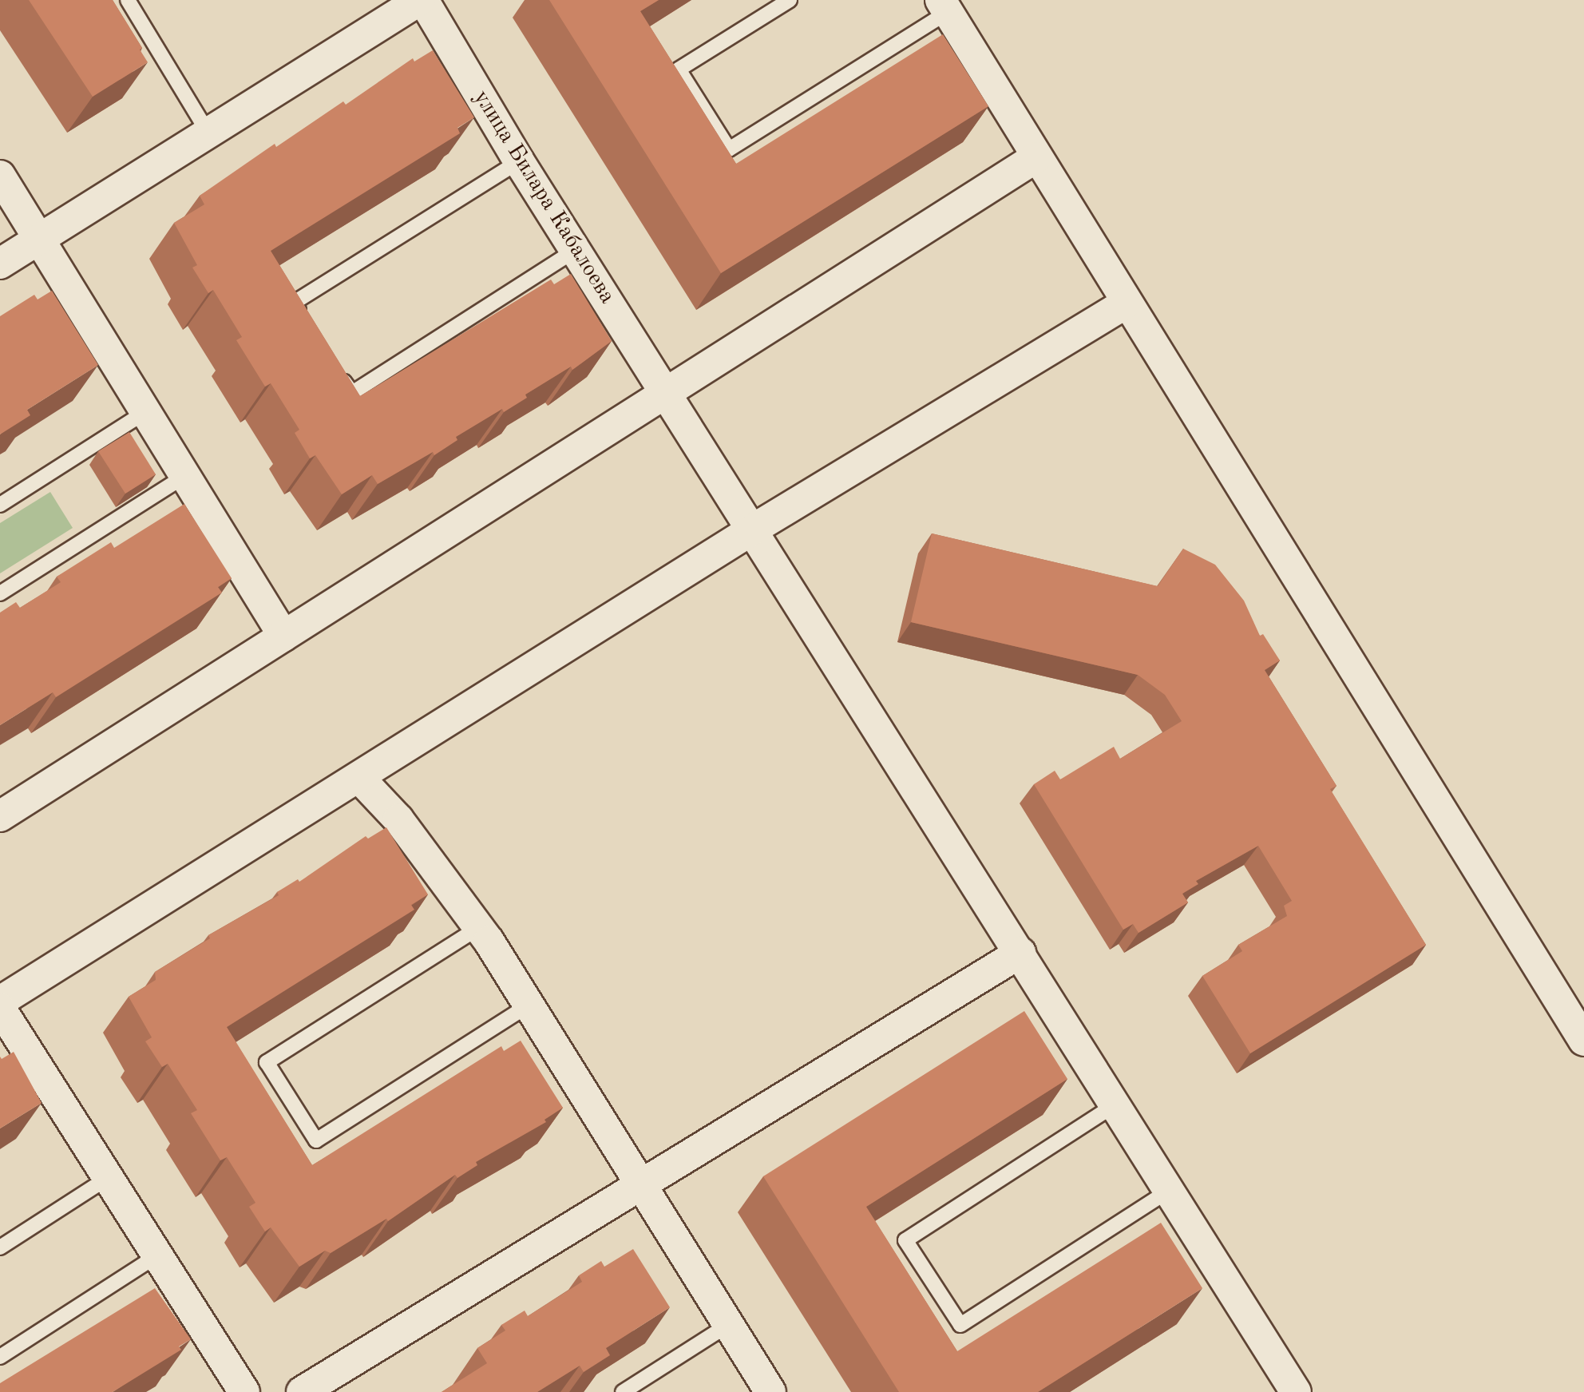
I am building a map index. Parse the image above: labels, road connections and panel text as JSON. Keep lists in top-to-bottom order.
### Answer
{
  "streets": {
    "street": ["улица Билара Кабалоева"]
  }
}
